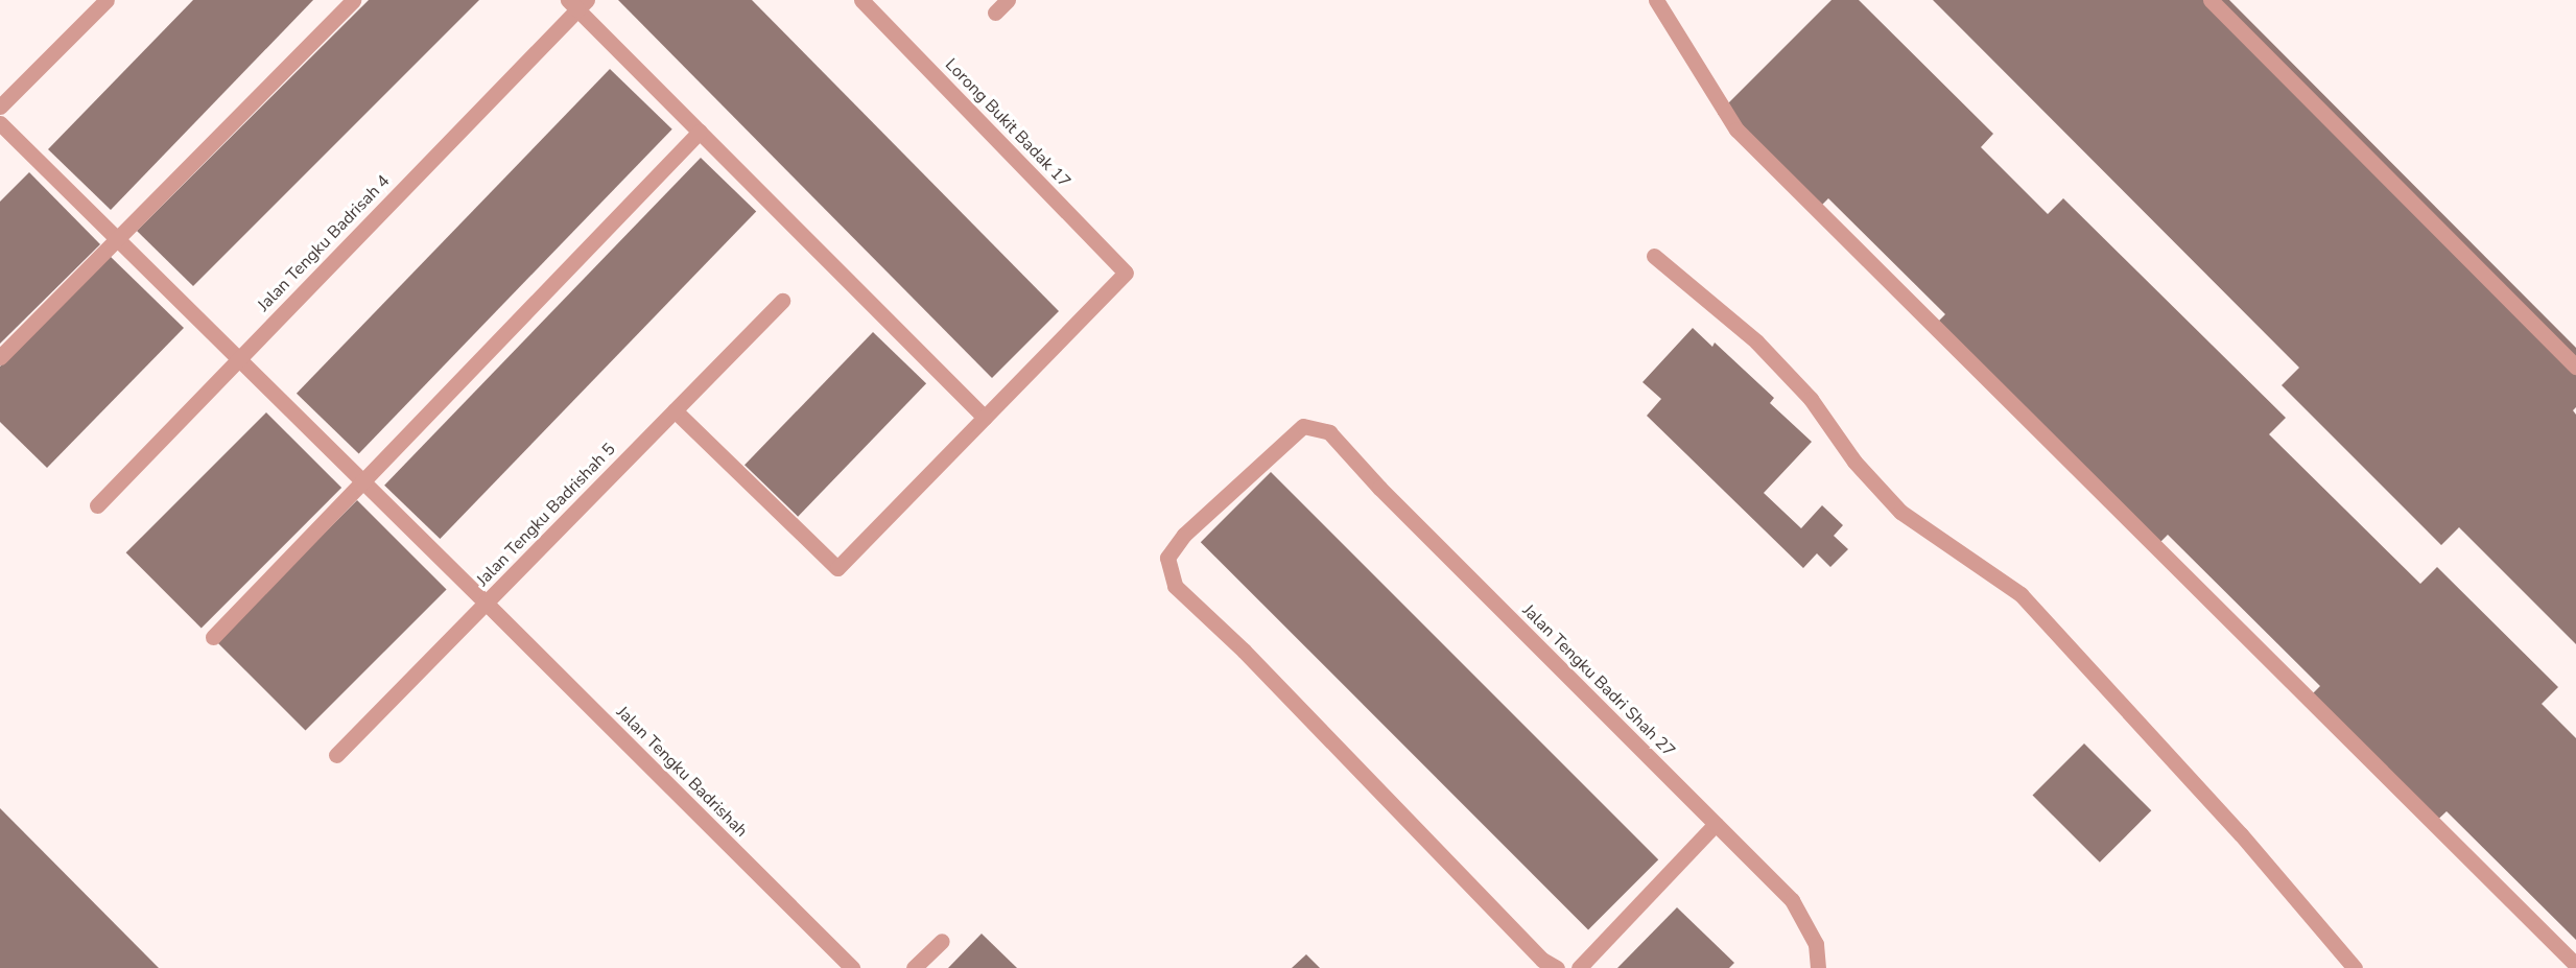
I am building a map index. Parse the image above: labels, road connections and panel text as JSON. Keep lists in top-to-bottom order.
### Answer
{
  "streets": {
    "street": [
      "Lorong Bukit Badak 17",
      "Jalan Tengku Badrisah 4",
      "Jalan Tengku Badrishah 5",
      "Jalan Tengku Badri Shah 27",
      "Jalan Tengku Badrishah"
    ]
  },
  "crossings": [
    ["Jalan Tengku Badrisah 4", "Jalan Tengku Badrishah"],
    ["Jalan Tengku Badrishah 5", "Jalan Tengku Badrishah"]
  ]
}
